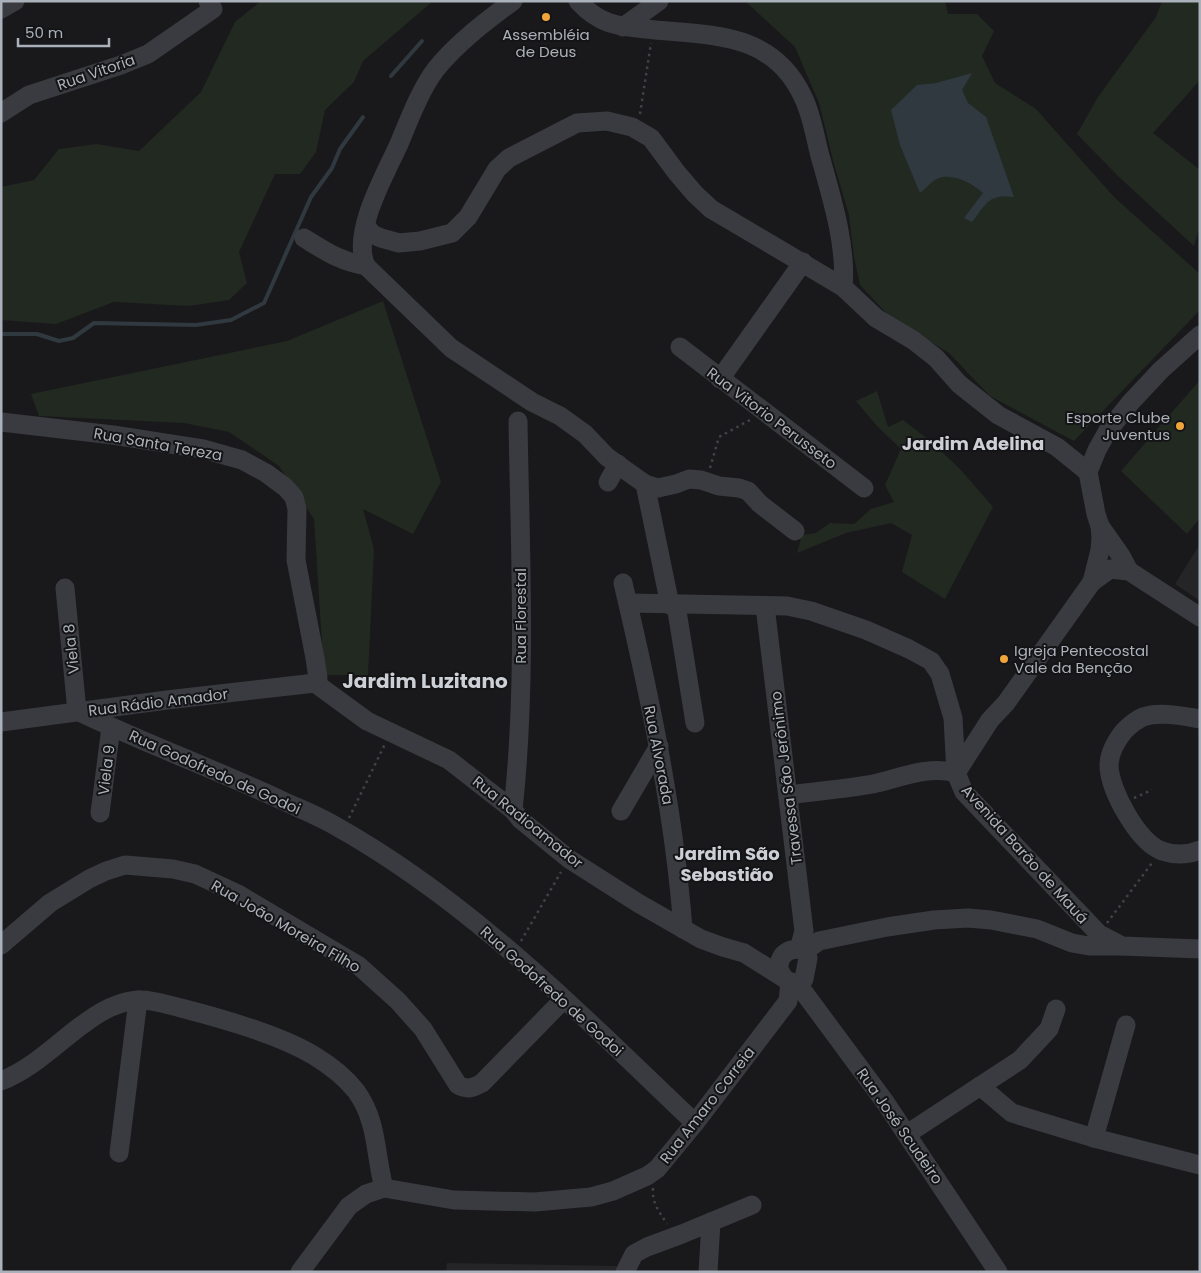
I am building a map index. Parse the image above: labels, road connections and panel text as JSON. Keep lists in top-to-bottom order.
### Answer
{
  "streets": {
    "street": [
      "Rua Vitoria",
      "Rua Vitorio Perusseto",
      "Rua Santa Tereza",
      "Rua Florestal",
      "Viela 8",
      "Rua Rádio Amador",
      "Rua Alvorada",
      "Viela 9",
      "Rua Godofredo de Godoi",
      "Travessa São Jerônimo",
      "Rua Radioamador",
      "Avenida Barão de Mauá",
      "Rua João Moreira Filho",
      "Rua Amaro Correia",
      "Rua José Scudeiro"
    ]
  },
  "crossings": [
    ["Rua Santa Tereza", "Rua Rádio Amador"],
    ["Rua Santa Tereza", "Rua Radioamador"],
    ["Rua Florestal", "Rua Radioamador"],
    ["Viela 8", "Rua Rádio Amador"],
    ["Viela 8", "Rua Godofredo de Godoi"],
    ["Rua Rádio Amador", "Viela 9"],
    ["Rua Rádio Amador", "Rua Godofredo de Godoi"],
    ["Rua Rádio Amador", "Rua Radioamador"],
    ["Rua Alvorada", "Rua Radioamador"],
    ["Viela 9", "Rua Godofredo de Godoi"],
    ["Rua Godofredo de Godoi", "Rua João Moreira Filho"],
    ["Rua Godofredo de Godoi", "Rua Amaro Correia"],
    ["Travessa São Jerônimo", "Rua Radioamador"],
    ["Travessa São Jerônimo", "Rua Amaro Correia"],
    ["Travessa São Jerônimo", "Rua José Scudeiro"],
    ["Rua Radioamador", "Rua Amaro Correia"],
    ["Rua Radioamador", "Rua José Scudeiro"],
    ["Rua Amaro Correia", "Rua José Scudeiro"]
  ],
  "districts": ["Jardim Adelina", "Jardim Luzitano", "Jardim São Sebastião"],
  "places": ["Assembléia de Deus", "Esporte Clube Juventus", "Igreja Pentecostal Vale da Benção"],
  "scale_bar": "50 m"
}
